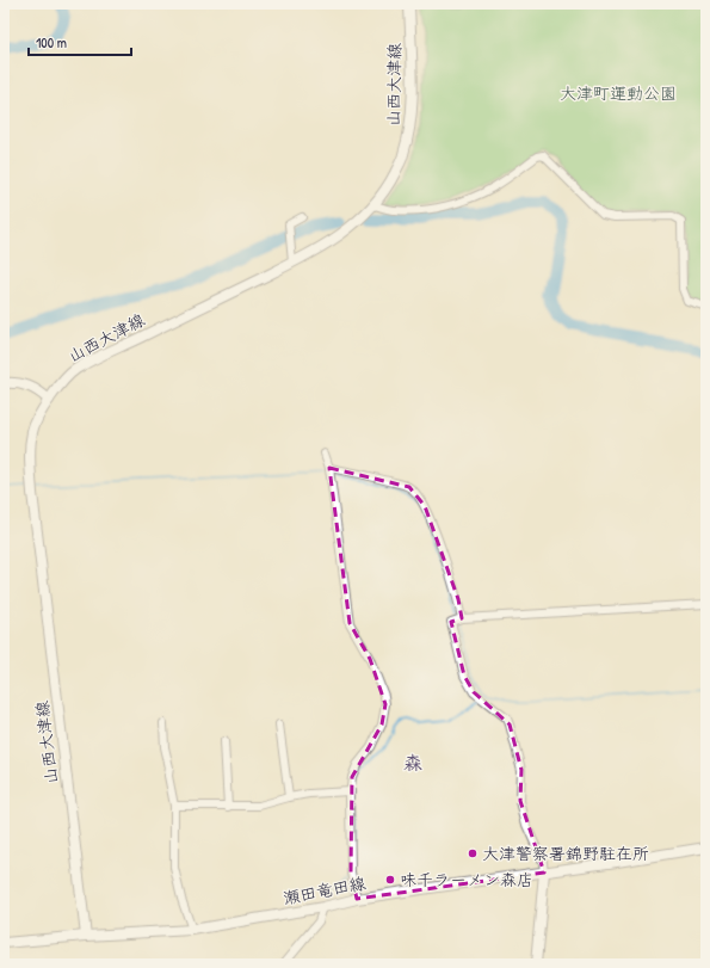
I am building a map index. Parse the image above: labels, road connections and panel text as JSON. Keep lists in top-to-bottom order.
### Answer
{
  "streets": {
    "main road": ["山西大津線", "瀬田竜田線"]
  },
  "crossings": [
    ["山西大津線", "瀬田竜田線"]
  ],
  "districts": ["森"],
  "parks": ["大津町運動公園"],
  "places": ["大津警察署錦野駐在所", "味千ラーメン森店"],
  "scale_bar": "100 m"
}
